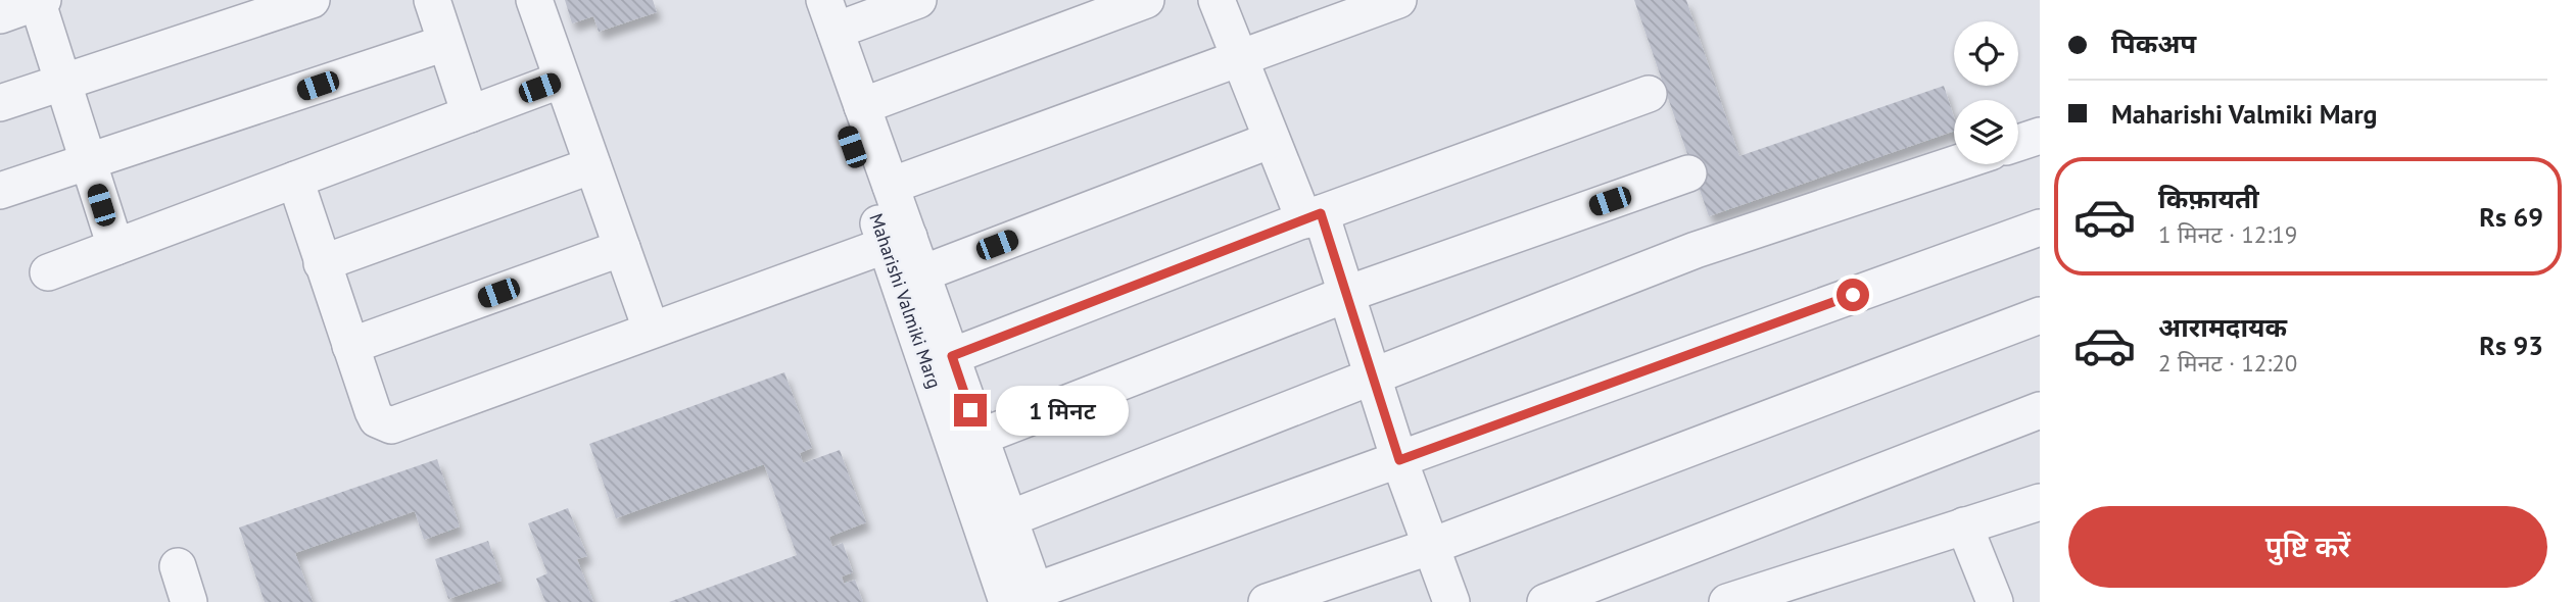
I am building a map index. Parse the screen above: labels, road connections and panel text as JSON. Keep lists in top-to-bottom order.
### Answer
{
  "streets": {
    "street": ["Maharishi Valmiki Marg"]
  },
  "page": {
    "banner": ["पिकअप", "Maharishi Valmiki Marg"],
    "list": [
      {
        "name": "किफ़ायती",
        "note": "1 मिनट · 12:19",
        "value": "Rs 69"
      },
      {
        "name": "आरामदायक",
        "note": "2 मिनट · 12:20",
        "value": "Rs 93"
      }
    ],
    "bubble": "1 मिनट",
    "buttons": "पुष्टि करें"
  }
}
